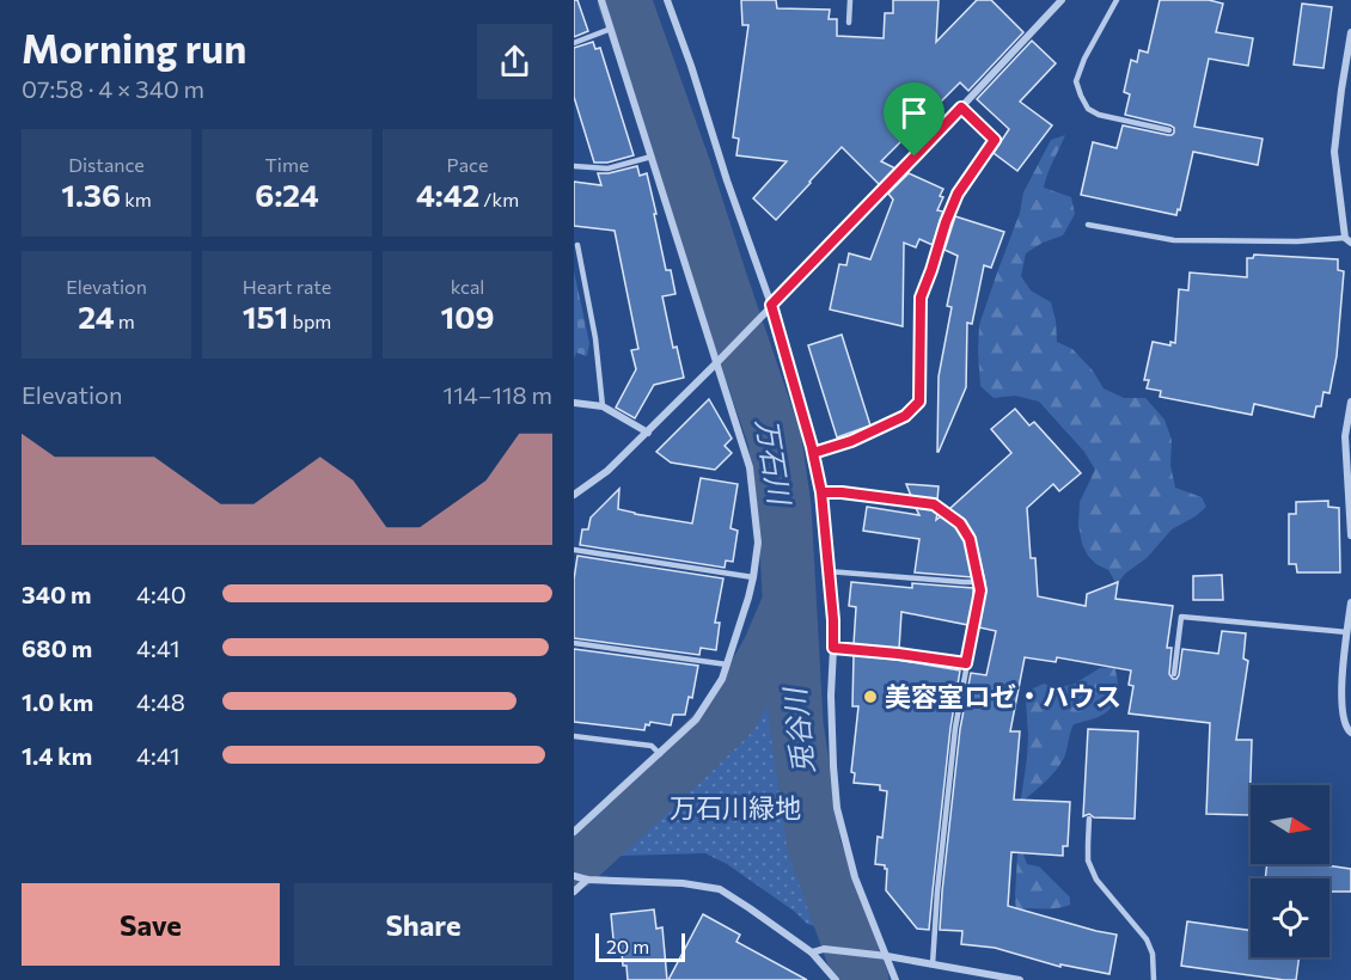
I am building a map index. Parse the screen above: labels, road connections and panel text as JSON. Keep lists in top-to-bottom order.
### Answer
{
  "water": ["万石川", "兎谷川"],
  "parks": ["万石川緑地"],
  "places": ["美容室ロゼ・ハウス"],
  "scale_bar": "20 m",
  "north": "right",
  "page": {
    "heading": ["Morning run", "07:58 · 4 × 340 m"],
    "stats": [
      ["Distance", "1.36 km"],
      ["Time", "6:24"],
      ["Pace", "4:42 /km"],
      ["Elevation", "24 m"],
      ["Heart rate", "151 bpm"],
      ["kcal", "109"]
    ],
    "chart": ["Elevation", "114–118 m"],
    "list": [
      {
        "name": "340 m",
        "note": "4:40"
      },
      {
        "name": "680 m",
        "note": "4:41"
      },
      {
        "name": "1.0 km",
        "note": "4:48"
      },
      {
        "name": "1.4 km",
        "note": "4:41"
      }
    ],
    "buttons": ["Save", "Share"],
    "scale": "20 m"
  }
}
